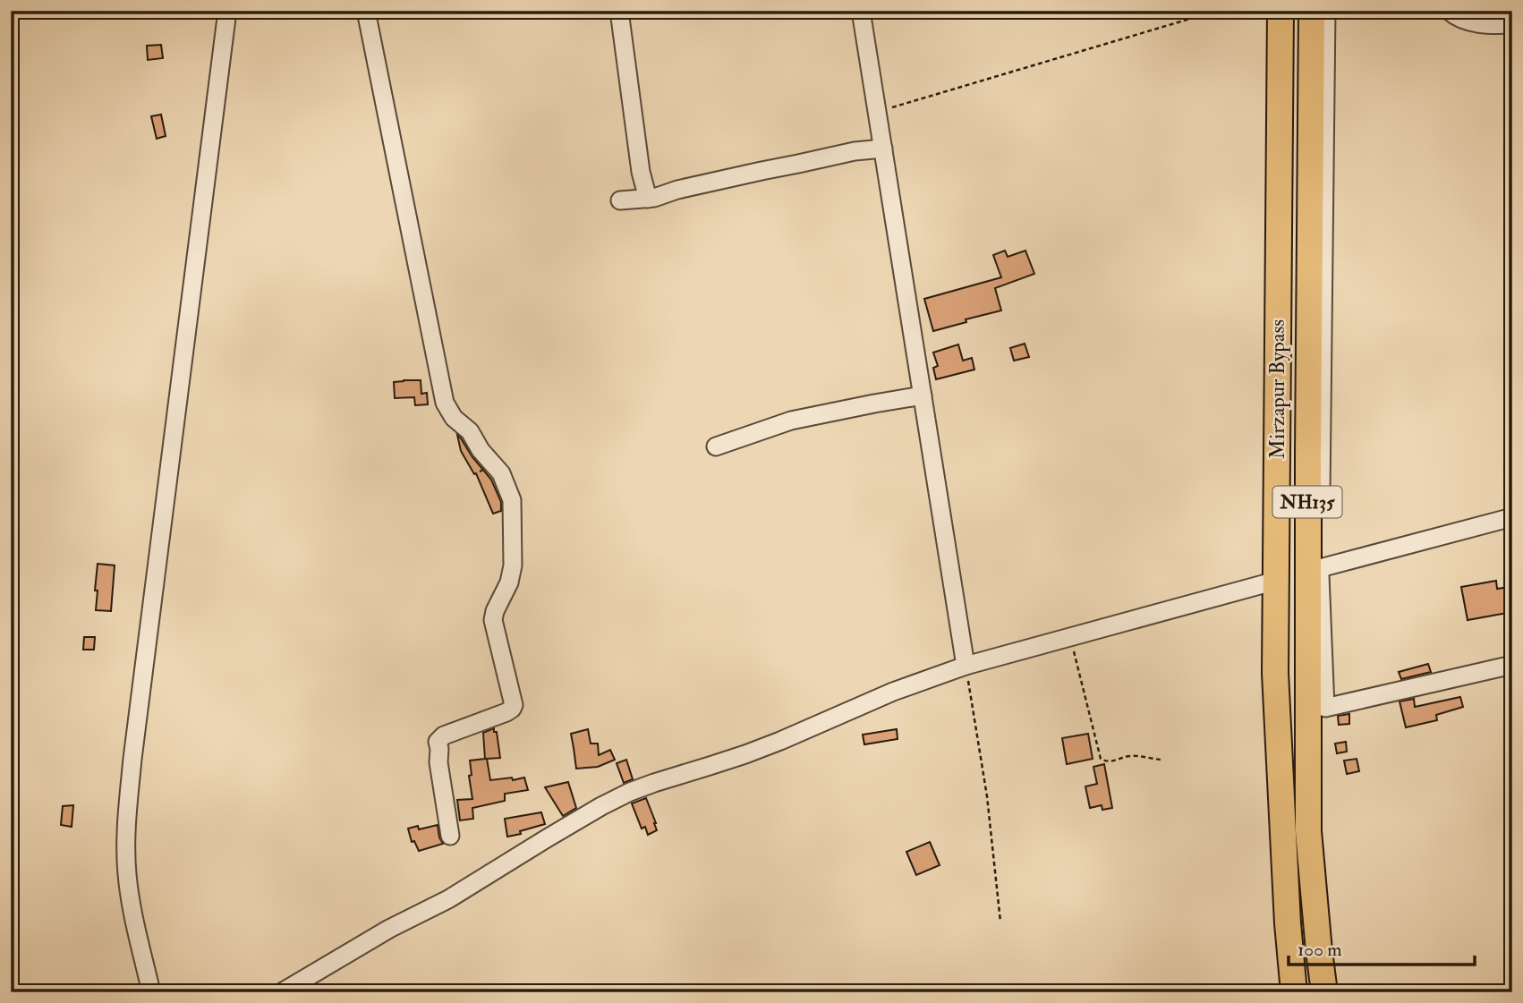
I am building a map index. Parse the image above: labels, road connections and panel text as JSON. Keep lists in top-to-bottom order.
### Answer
{
  "streets": {
    "highway": ["Mirzapur Bypass", "NH135"]
  },
  "scale_bar": "100 m"
}
